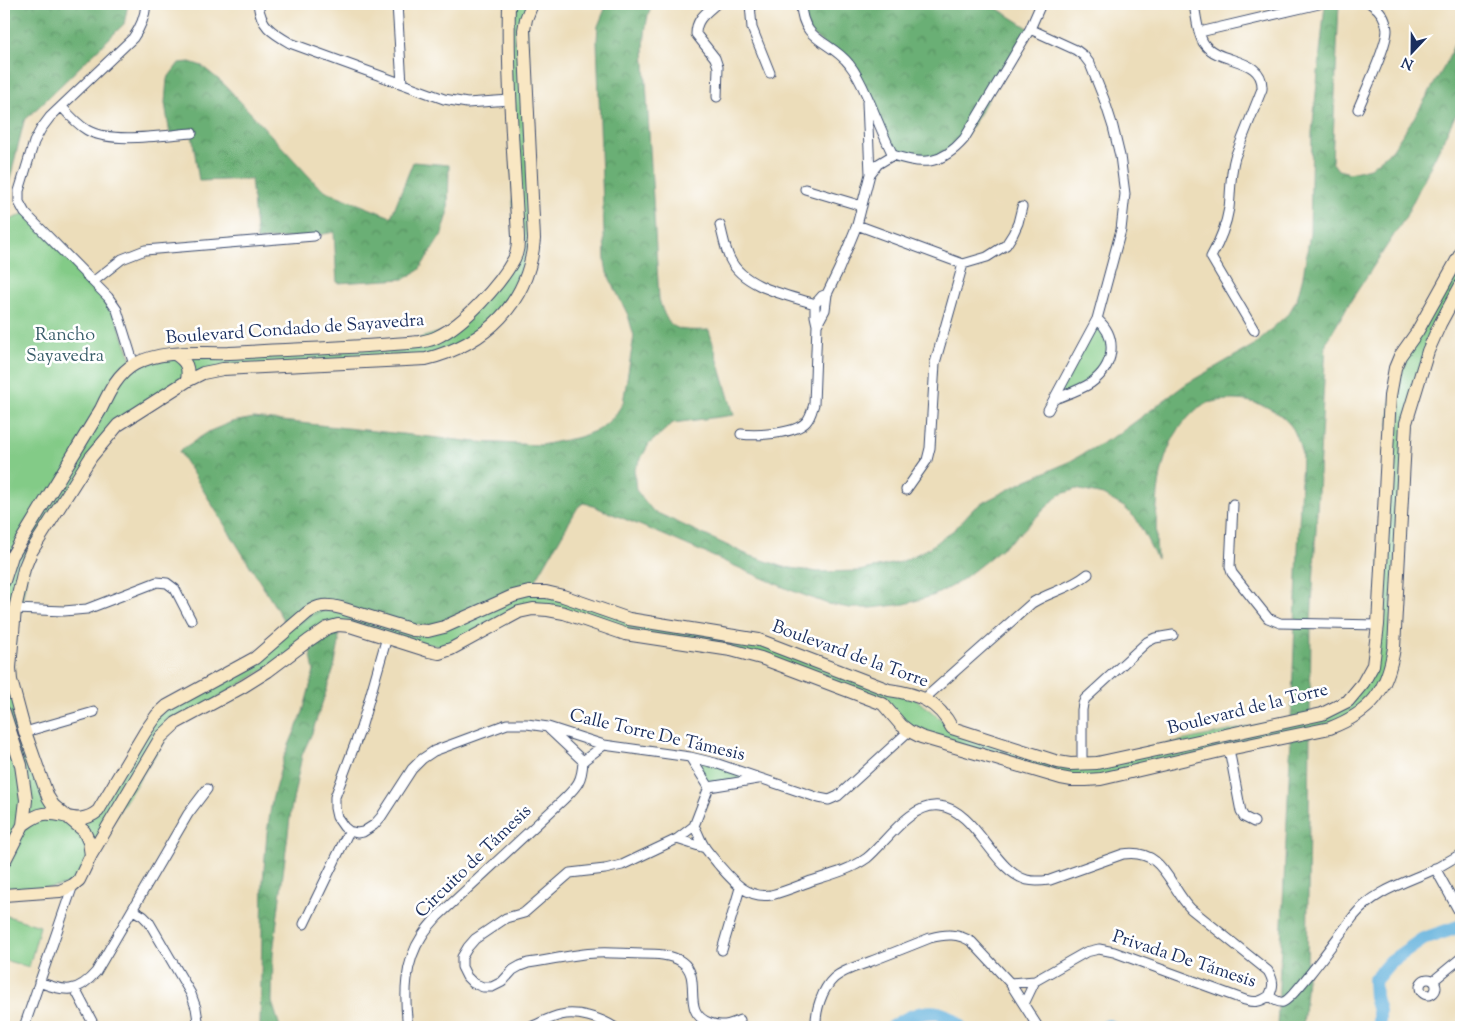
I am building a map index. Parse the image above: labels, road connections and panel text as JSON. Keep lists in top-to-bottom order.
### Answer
{
  "streets": {
    "street": [
      "Boulevard Condado de Sayavedra",
      "Boulevard de la Torre",
      "Calle Torre De Támesis",
      "Circuito de Támesis",
      "Privada De Támesis"
    ]
  },
  "crossings": [
    ["Boulevard Condado de Sayavedra", "Boulevard de la Torre"],
    ["Boulevard de la Torre", "Calle Torre De Támesis"]
  ],
  "parks": ["Rancho Sayavedra"],
  "north": "bottom"
}
